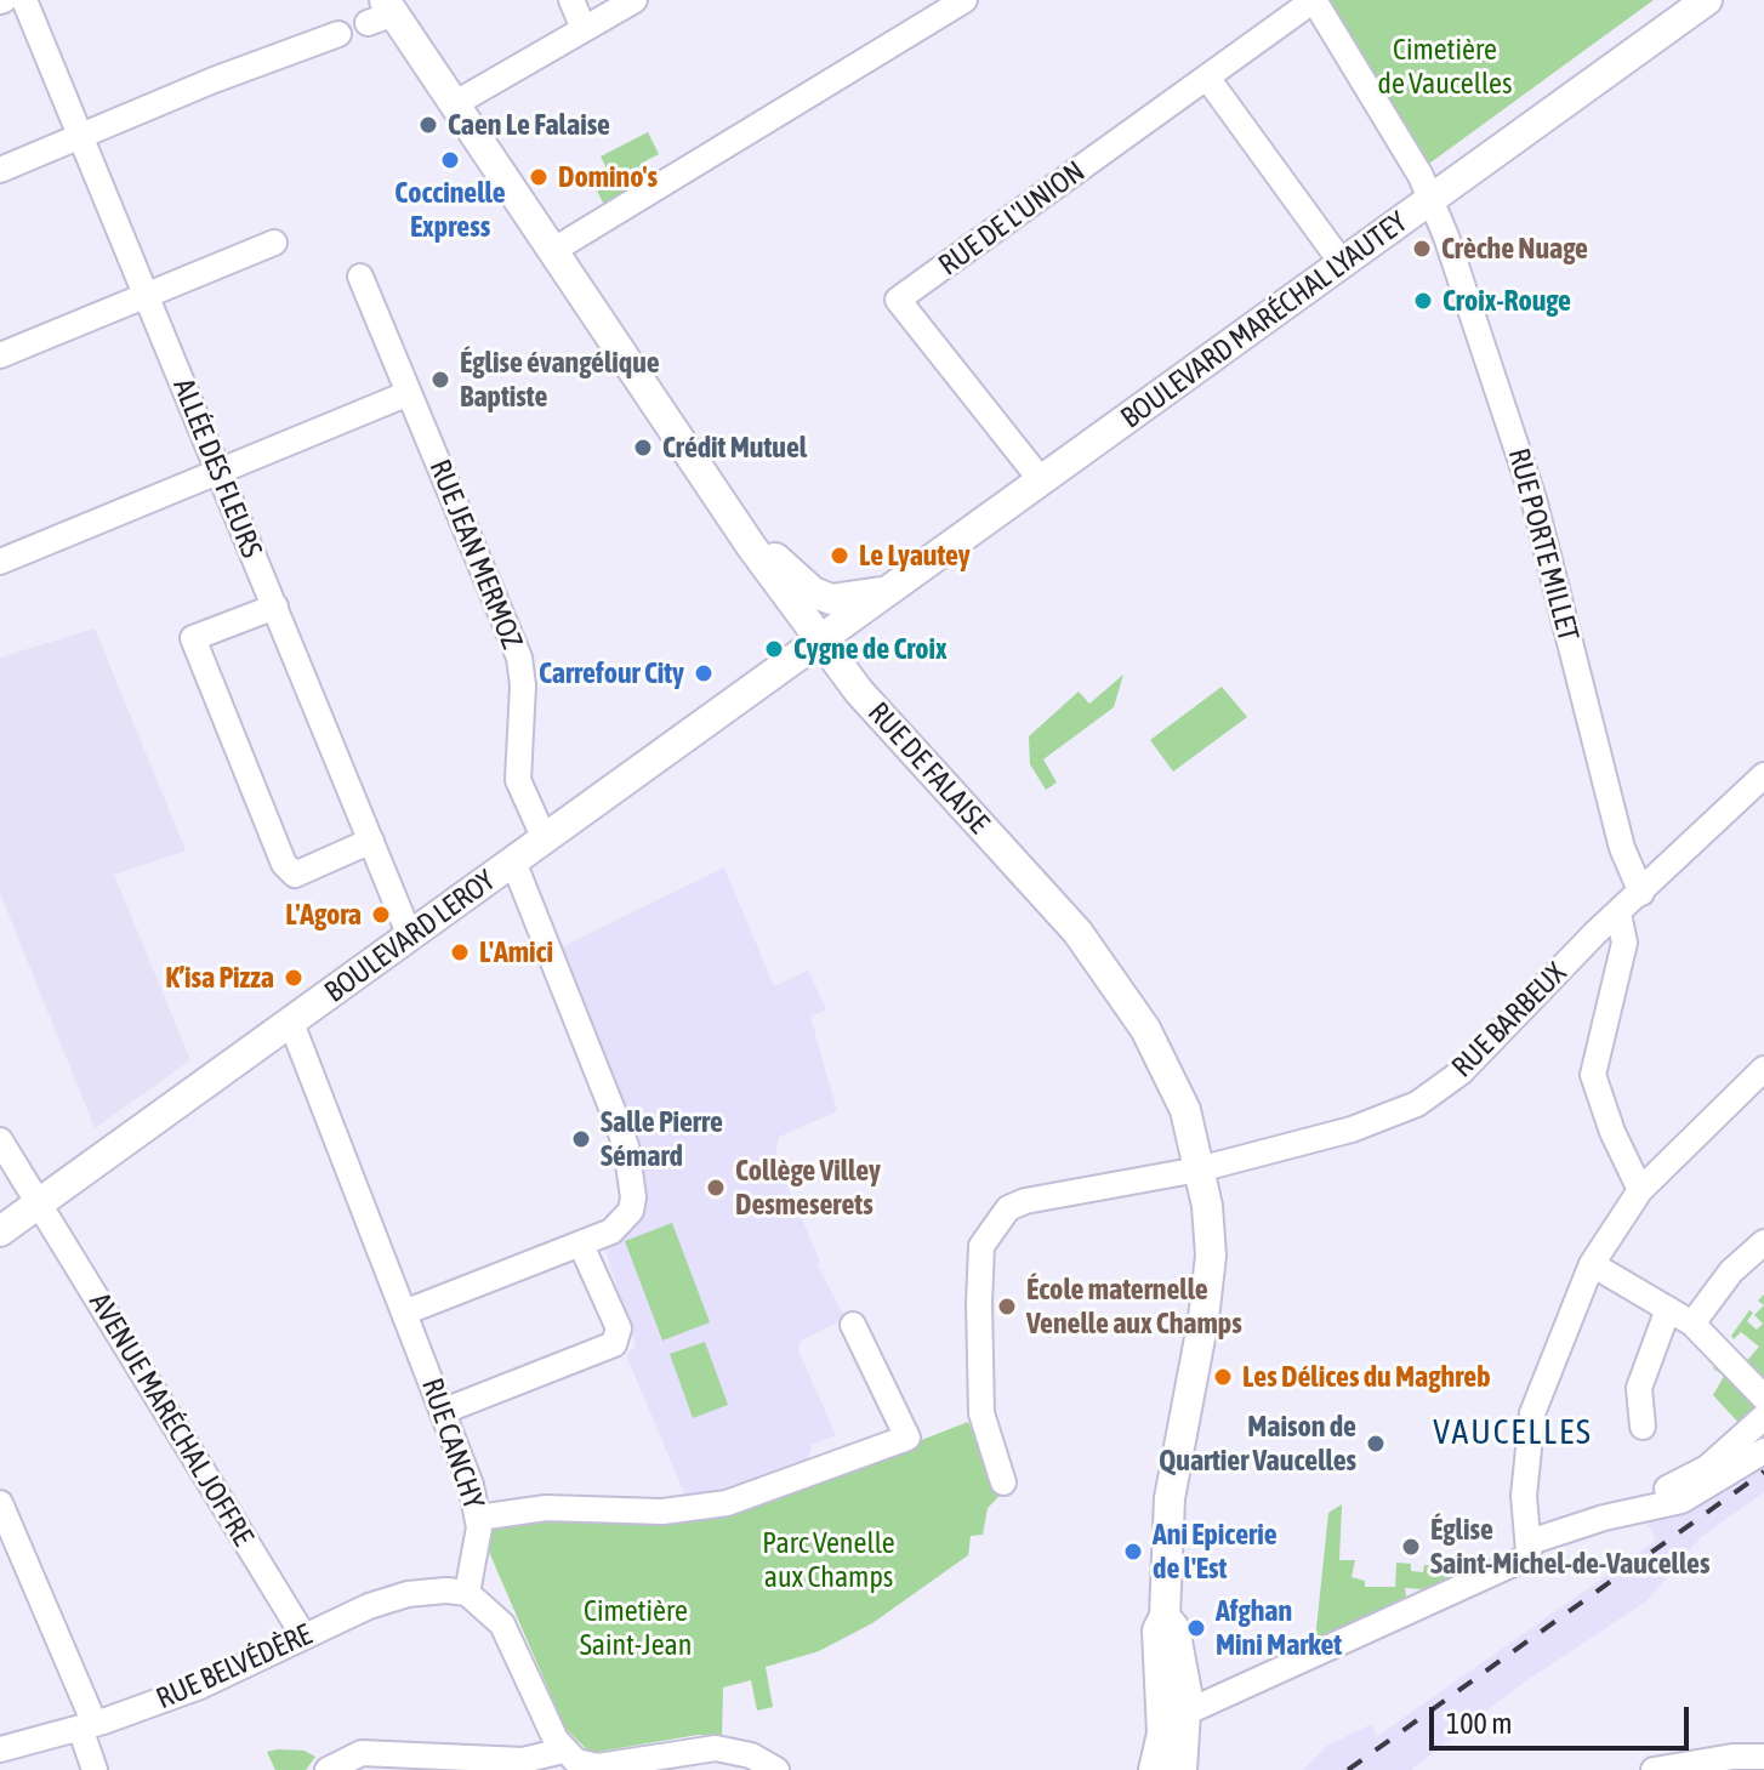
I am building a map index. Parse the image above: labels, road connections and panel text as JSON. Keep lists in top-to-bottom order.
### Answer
{
  "streets": {
    "main road": ["BOULEVARD MARÉCHAL LYAUTEY", "RUE DE FALAISE", "BOULEVARD LEROY"],
    "street": [
      "RUE DE L'UNION",
      "ALLÉE DES FLEURS",
      "RUE PORTE MILLET",
      "RUE JEAN MERMOZ",
      "RUE BARBEUX",
      "AVENUE MARÉCHAL JOFFRE",
      "RUE CANCHY",
      "RUE BELVÉDÈRE"
    ]
  },
  "crossings": [
    ["RUE DE L'UNION", "BOULEVARD MARÉCHAL LYAUTEY"],
    ["RUE DE L'UNION", "RUE PORTE MILLET"],
    ["BOULEVARD MARÉCHAL LYAUTEY", "RUE PORTE MILLET"],
    ["BOULEVARD MARÉCHAL LYAUTEY", "RUE DE FALAISE"],
    ["BOULEVARD MARÉCHAL LYAUTEY", "BOULEVARD LEROY"],
    ["ALLÉE DES FLEURS", "BOULEVARD LEROY"],
    ["RUE PORTE MILLET", "RUE BARBEUX"],
    ["RUE JEAN MERMOZ", "BOULEVARD LEROY"],
    ["RUE DE FALAISE", "BOULEVARD LEROY"],
    ["RUE DE FALAISE", "RUE BARBEUX"],
    ["BOULEVARD LEROY", "AVENUE MARÉCHAL JOFFRE"],
    ["BOULEVARD LEROY", "RUE CANCHY"],
    ["AVENUE MARÉCHAL JOFFRE", "RUE BELVÉDÈRE"],
    ["RUE CANCHY", "RUE BELVÉDÈRE"]
  ],
  "districts": ["VAUCELLES"],
  "parks": ["Cimetière de Vaucelles", "Parc Venelle aux Champs", "Cimetière Saint-Jean"],
  "places": [
    "Caen Le Falaise",
    "Coccinelle Express",
    "Domino's",
    "Crèche Nuage",
    "Croix-Rouge",
    "Église évangélique Baptiste",
    "Crédit Mutuel",
    "Le Lyautey",
    "Cygne de Croix",
    "Carrefour City",
    "L'Agora",
    "L'Amici",
    "K’isa Pizza",
    "Salle Pierre Sémard",
    "Collège Villey Desmeserets",
    "École maternelle Venelle aux Champs",
    "Les Délices du Maghreb",
    "Maison de Quartier Vaucelles",
    "Église Saint-Michel-de-Vaucelles",
    "Ani Epicerie de l'Est",
    "Afghan Mini Market"
  ],
  "scale_bar": "100 m"
}
